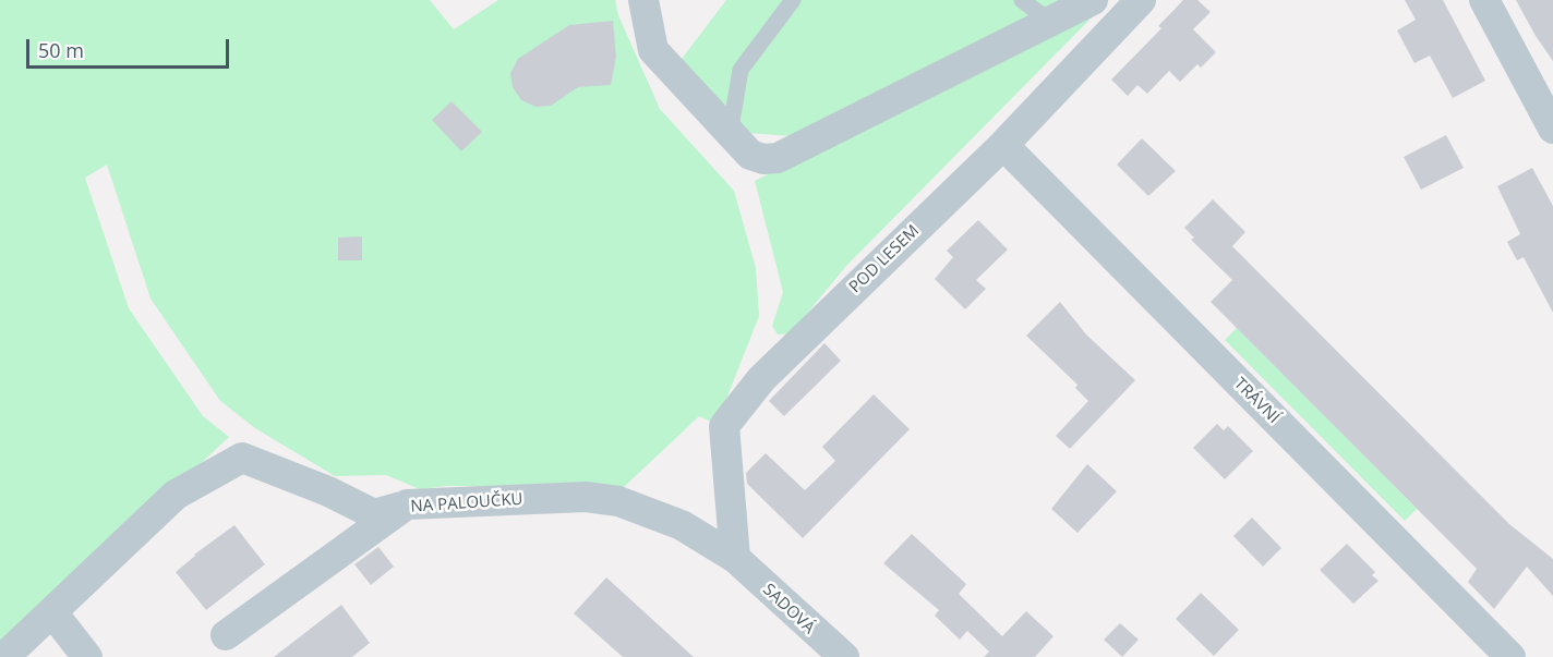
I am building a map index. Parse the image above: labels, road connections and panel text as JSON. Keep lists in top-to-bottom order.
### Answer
{
  "streets": {
    "street": [
      "POD LESEM",
      "TRÁVNÍ",
      "NA PALOUČKU",
      "SADOVÁ"
    ]
  },
  "crossings": [
    ["POD LESEM", "TRÁVNÍ"],
    ["POD LESEM", "NA PALOUČKU"],
    ["POD LESEM", "SADOVÁ"],
    ["NA PALOUČKU", "SADOVÁ"]
  ],
  "scale_bar": "50 m"
}
